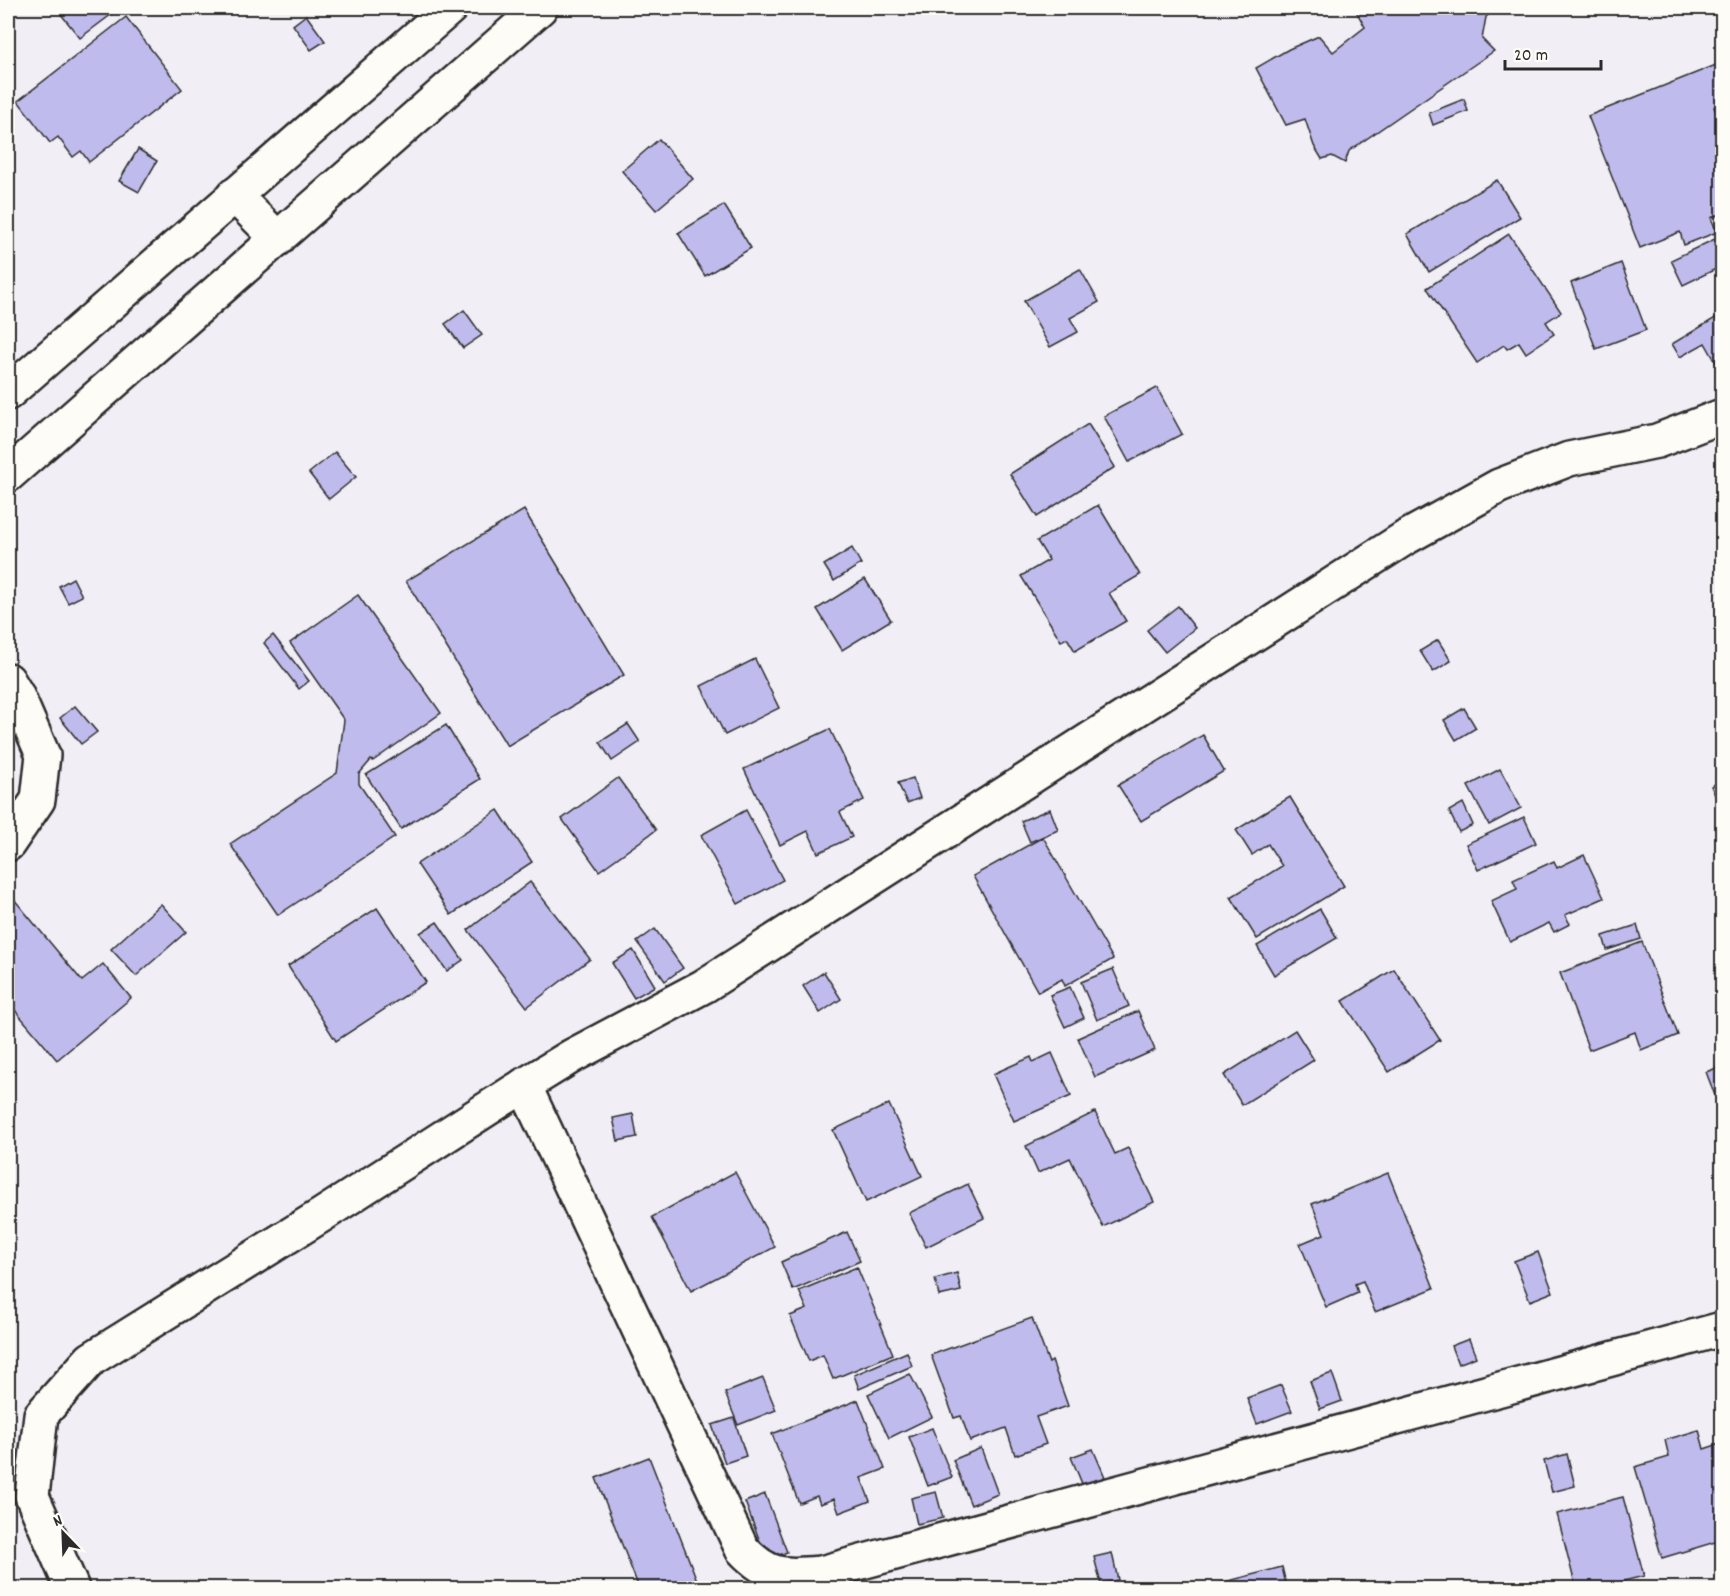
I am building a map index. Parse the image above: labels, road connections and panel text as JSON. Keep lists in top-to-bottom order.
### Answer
{
  "scale_bar": "20 m",
  "north": "top left"
}
